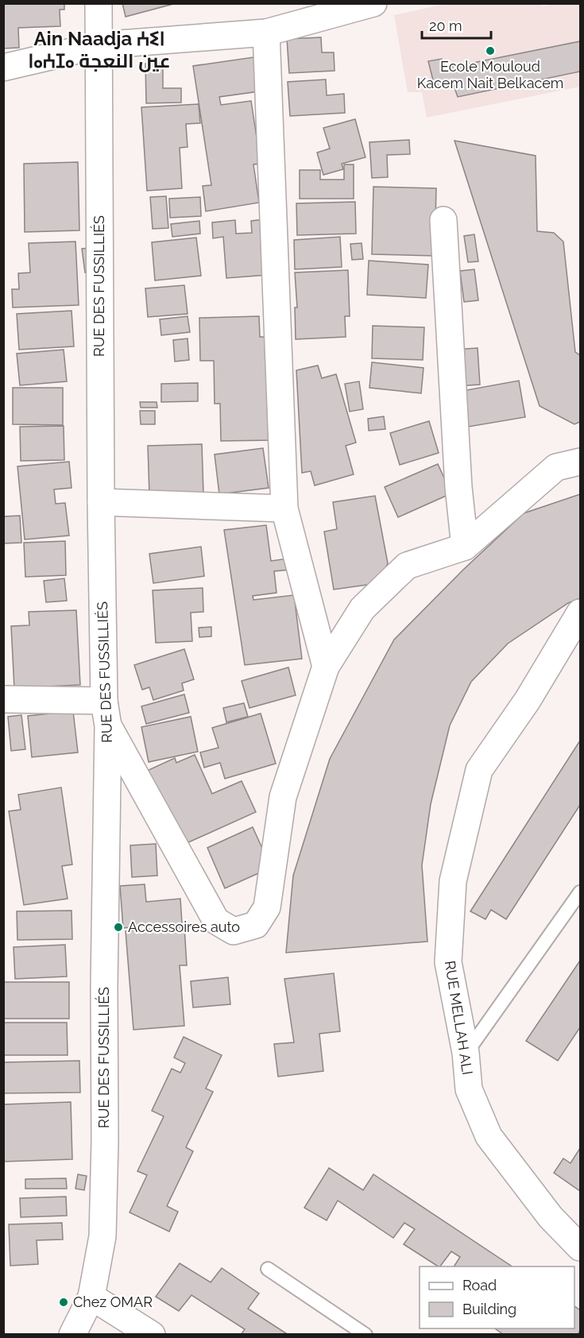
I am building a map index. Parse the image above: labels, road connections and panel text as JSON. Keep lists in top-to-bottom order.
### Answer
{
  "streets": {
    "street": ["RUE DES FUSSILLIÉS", "RUE MELLAH ALI"]
  },
  "districts": ["Ain Naadja ⵄⵉⵏ ⵏⴰⵄⵊⴰ عين النعجة"],
  "places": ["Ecole Mouloud Kacem Nait Belkacem", "Accessoires auto", "Chez OMAR"],
  "legend": ["Road", "Building"],
  "scale_bar": "20 m"
}
